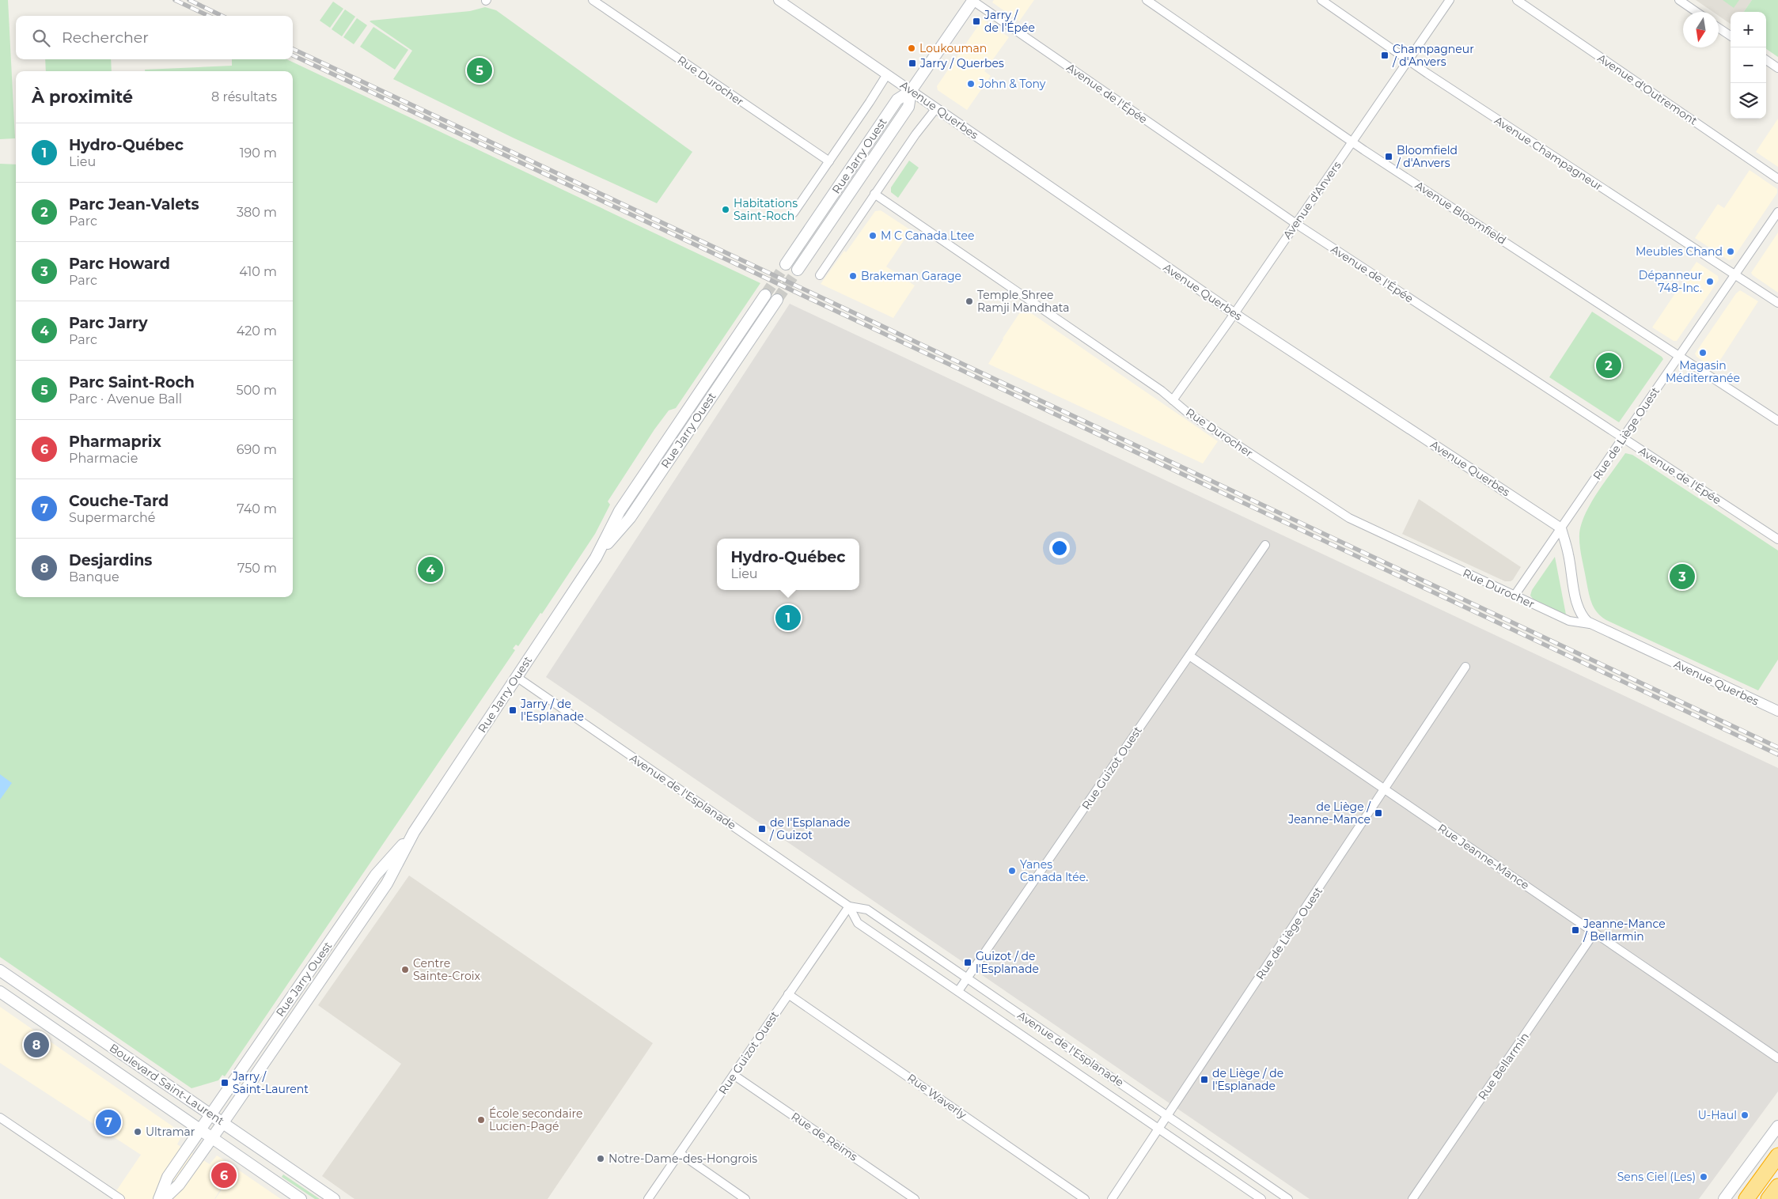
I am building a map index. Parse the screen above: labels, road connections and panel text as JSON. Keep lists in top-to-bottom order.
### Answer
{
  "streets": {
    "main road": ["Rue Jarry Ouest", "Boulevard Saint-Laurent"],
    "street": [
      "Rue Durocher",
      "Avenue d'Outremont",
      "Avenue de l'Épée",
      "Avenue Querbes",
      "Avenue Champagneur",
      "Avenue d'Anvers",
      "Avenue Bloomfield",
      "Rue de Liège Ouest",
      "Rue Guizot Ouest",
      "Avenue de l'Esplanade",
      "Rue Jeanne-Mance",
      "Rue Bellarmin",
      "Rue Waverly",
      "Rue de Reims"
    ]
  },
  "crossings": [
    ["Rue Durocher", "Avenue Querbes"],
    ["Rue Durocher", "Rue Jarry Ouest"],
    ["Rue Durocher", "Avenue d'Anvers"],
    ["Rue Durocher", "Rue de Liège Ouest"],
    ["Avenue de l'Épée", "Rue Jarry Ouest"],
    ["Avenue de l'Épée", "Avenue d'Anvers"],
    ["Avenue de l'Épée", "Rue de Liège Ouest"],
    ["Avenue Querbes", "Rue Jarry Ouest"],
    ["Avenue Querbes", "Avenue d'Anvers"],
    ["Avenue Querbes", "Rue de Liège Ouest"],
    ["Avenue Champagneur", "Avenue d'Anvers"],
    ["Avenue Champagneur", "Rue de Liège Ouest"],
    ["Rue Jarry Ouest", "Avenue de l'Esplanade"],
    ["Rue Jarry Ouest", "Boulevard Saint-Laurent"],
    ["Avenue d'Anvers", "Avenue Bloomfield"],
    ["Avenue Bloomfield", "Rue de Liège Ouest"],
    ["Rue de Liège Ouest", "Avenue de l'Esplanade"],
    ["Rue de Liège Ouest", "Rue Jeanne-Mance"],
    ["Rue Guizot Ouest", "Avenue de l'Esplanade"],
    ["Rue Guizot Ouest", "Rue Jeanne-Mance"],
    ["Rue Guizot Ouest", "Rue Waverly"],
    ["Rue Guizot Ouest", "Rue de Reims"],
    ["Rue Jeanne-Mance", "Rue Bellarmin"]
  ],
  "places": {
    "transit": [
      "Jarry / de l'Épée",
      "Champagneur / d'Anvers",
      "Jarry / Querbes",
      "Bloomfield / d'Anvers",
      "Jarry / de l'Esplanade",
      "de Liège / Jeanne-Mance",
      "de l'Esplanade / Guizot",
      "Jeanne-Mance / Bellarmin",
      "Guizot / de l'Esplanade",
      "de Liège / de l'Esplanade",
      "Jarry / Saint-Laurent"
    ],
    "other": [
      "Loukouman",
      "John & Tony",
      "Habitations Saint-Roch",
      "M C Canada Ltee",
      "Meubles Chand",
      "Brakeman Garage",
      "Dépanneur 748-Inc.",
      "Temple Shree Ramji Mandhata",
      "Magasin Méditerranée",
      "Yanes Canada ltée.",
      "Centre Sainte-Croix",
      "U-Haul",
      "École secondaire Lucien-Pagé",
      "Ultramar",
      "Notre-Dame-des-Hongrois",
      "Sens Ciel (Les)"
    ]
  },
  "north": "bottom",
  "page": {
    "map_buttons": ["+", "−"],
    "search": "Rechercher",
    "pins": [
      "5",
      "2",
      "4",
      "3",
      "1",
      "8",
      "7",
      "6"
    ],
    "heading": ["À proximité", "8 résultats"],
    "list": [
      {
        "mark": "1",
        "name": "Hydro-Québec",
        "note": "Lieu",
        "value": "190 m"
      },
      {
        "mark": "2",
        "name": "Parc Jean-Valets",
        "note": "Parc",
        "value": "380 m"
      },
      {
        "mark": "3",
        "name": "Parc Howard",
        "note": "Parc",
        "value": "410 m"
      },
      {
        "mark": "4",
        "name": "Parc Jarry",
        "note": "Parc",
        "value": "420 m"
      },
      {
        "mark": "5",
        "name": "Parc Saint-Roch",
        "note": "Parc · Avenue Ball",
        "value": "500 m"
      },
      {
        "mark": "6",
        "name": "Pharmaprix",
        "note": "Pharmacie",
        "value": "690 m"
      },
      {
        "mark": "7",
        "name": "Couche-Tard",
        "note": "Supermarché",
        "value": "740 m"
      },
      {
        "mark": "8",
        "name": "Desjardins",
        "note": "Banque",
        "value": "750 m"
      }
    ],
    "popup": ["Hydro-Québec", "Lieu"]
  }
}
